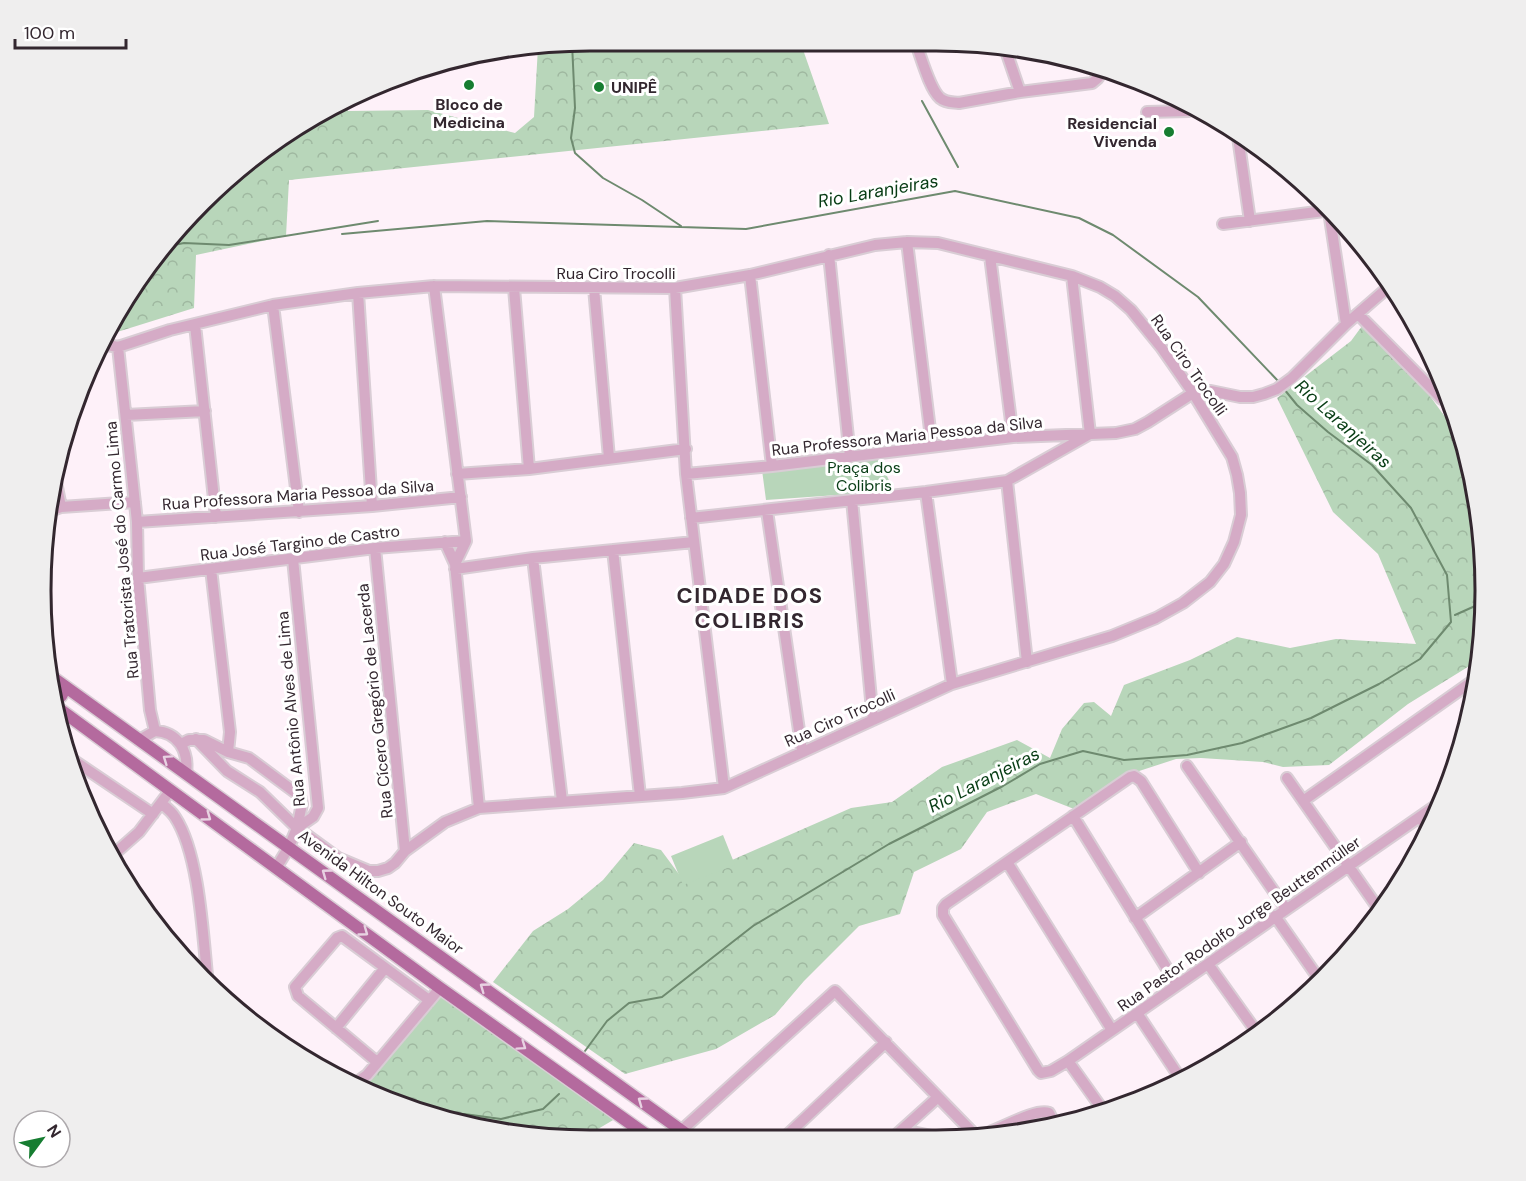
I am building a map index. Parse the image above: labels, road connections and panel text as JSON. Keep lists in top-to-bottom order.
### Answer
{
  "streets": {
    "main road": ["Avenida Hilton Souto Maior"],
    "street": [
      "Rua Ciro Trocolli",
      "Rua Professora Maria Pessoa da Silva",
      "Rua José Targino de Castro",
      "Rua Tratorista José do Carmo Lima",
      "Rua Cícero Gregório de Lacerda",
      "Rua Antônio Alves de Lima",
      "Rua Pastor Rodolfo Jorge Beuttenmüller"
    ]
  },
  "crossings": [
    ["Rua Ciro Trocolli", "Rua Professora Maria Pessoa da Silva"],
    ["Rua Ciro Trocolli", "Rua Tratorista José do Carmo Lima"],
    ["Rua Ciro Trocolli", "Rua Cícero Gregório de Lacerda"],
    ["Rua Ciro Trocolli", "Rua Antônio Alves de Lima"],
    ["Rua Professora Maria Pessoa da Silva", "Rua Tratorista José do Carmo Lima"],
    ["Rua José Targino de Castro", "Rua Tratorista José do Carmo Lima"],
    ["Rua José Targino de Castro", "Rua Cícero Gregório de Lacerda"],
    ["Rua José Targino de Castro", "Rua Antônio Alves de Lima"],
    ["Rua Antônio Alves de Lima", "Avenida Hilton Souto Maior"]
  ],
  "districts": ["CIDADE DOS COLIBRIS"],
  "water": ["Rio Laranjeiras"],
  "parks": ["Praça dos Colibris"],
  "places": ["Bloco de Medicina", "UNIPÊ", "Residencial Vivenda"],
  "scale_bar": "100 m",
  "north": "top right"
}
